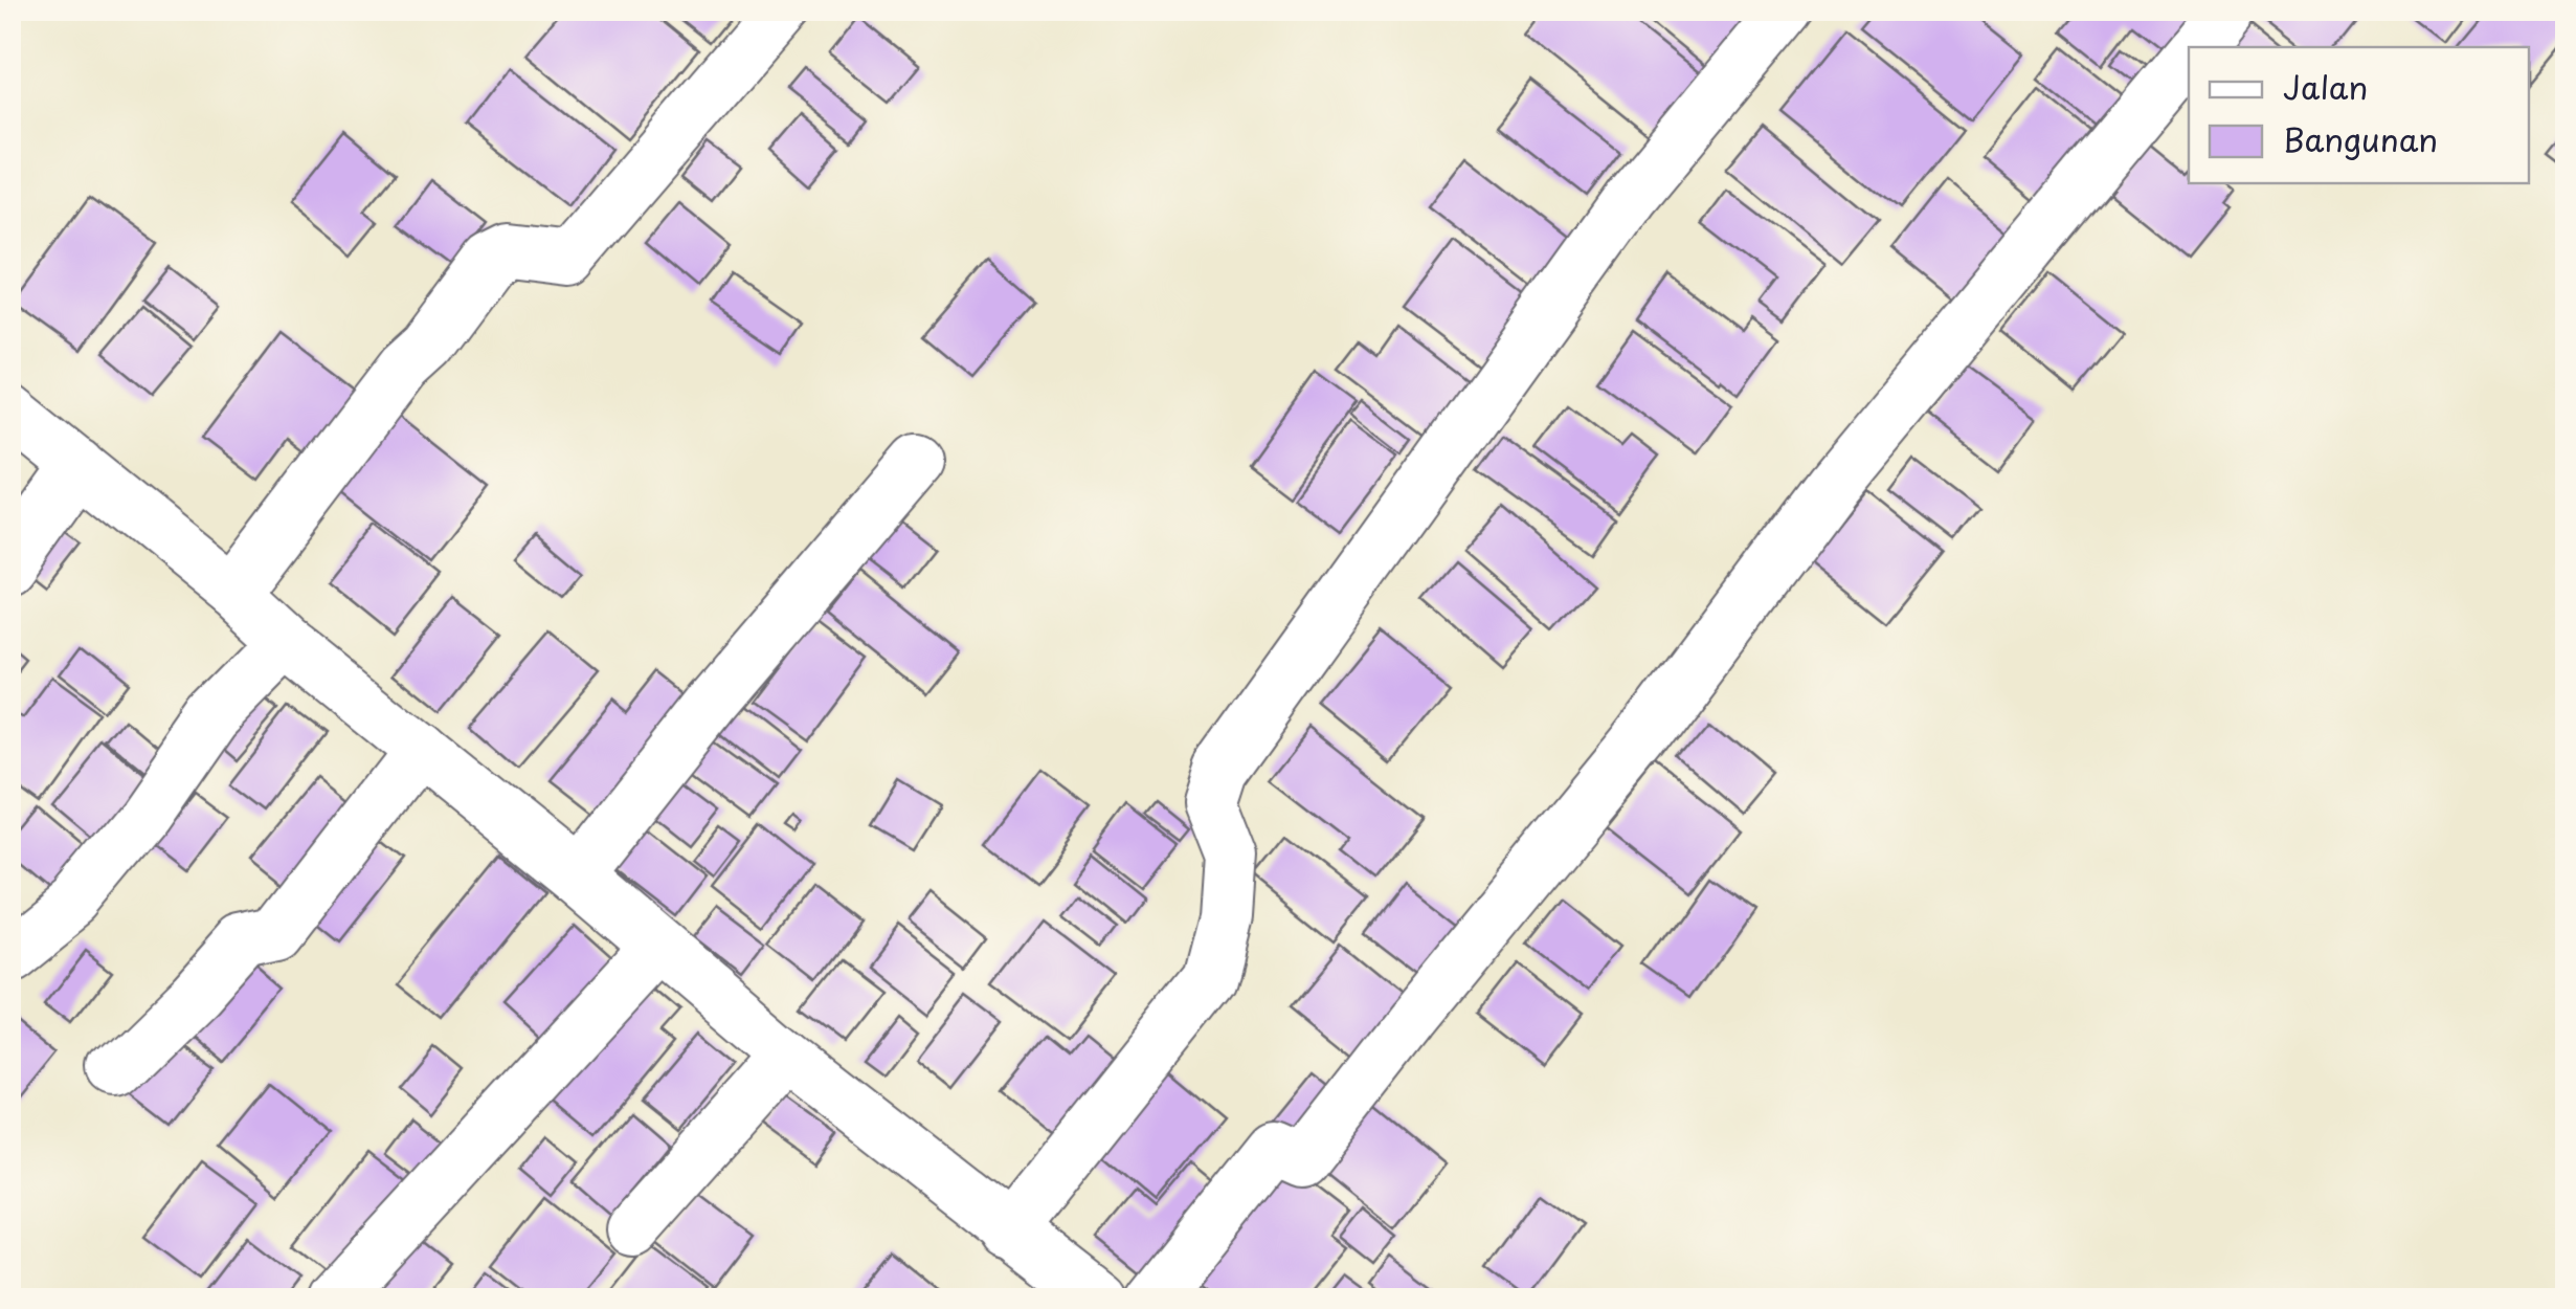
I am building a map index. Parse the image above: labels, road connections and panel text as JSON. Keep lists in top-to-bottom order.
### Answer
{
  "legend": ["Jalan", "Bangunan"]
}
